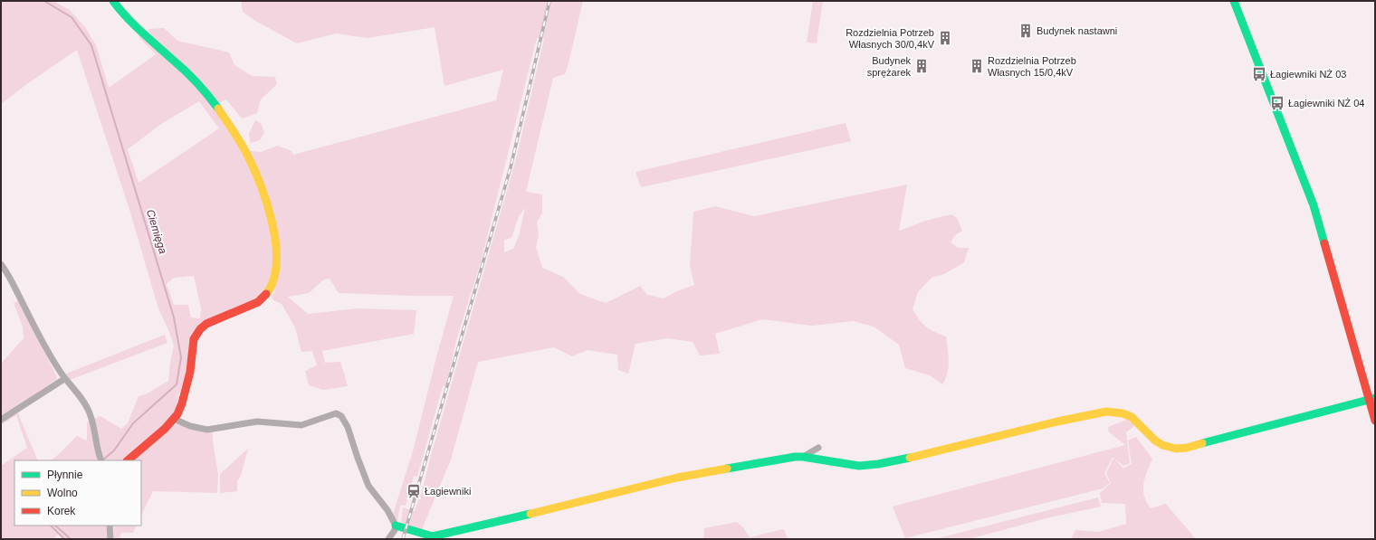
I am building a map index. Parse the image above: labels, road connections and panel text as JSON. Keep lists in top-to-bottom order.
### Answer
{
  "water": ["Ciemięga"],
  "places": {
    "building": [
      "Budynek nastawni",
      "Rozdzielnia Potrzeb Własnych 30/0,4kV",
      "Budynek sprężarek",
      "Rozdzielnia Potrzeb Własnych 15/0,4kV"
    ],
    "bus stop": ["Łagiewniki NŻ 03", "Łagiewniki NŻ 04"],
    "station": ["Łagiewniki"]
  },
  "legend": ["Płynnie", "Wolno", "Korek"]
}
